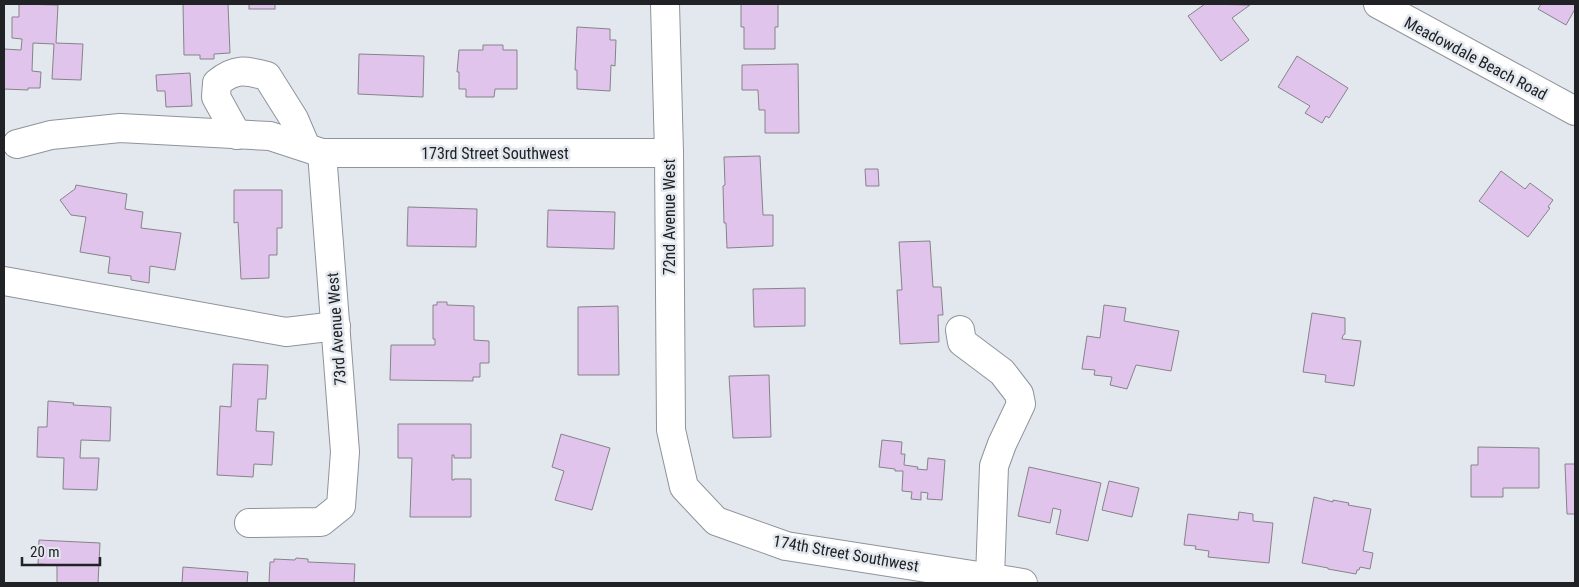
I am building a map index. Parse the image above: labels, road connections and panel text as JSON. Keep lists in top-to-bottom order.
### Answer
{
  "streets": {
    "street": [
      "Meadowdale Beach Road",
      "173rd Street Southwest",
      "72nd Avenue West",
      "73rd Avenue West",
      "174th Street Southwest"
    ]
  },
  "crossings": [
    ["173rd Street Southwest", "72nd Avenue West"],
    ["173rd Street Southwest", "73rd Avenue West"],
    ["72nd Avenue West", "174th Street Southwest"]
  ],
  "scale_bar": "20 m"
}
